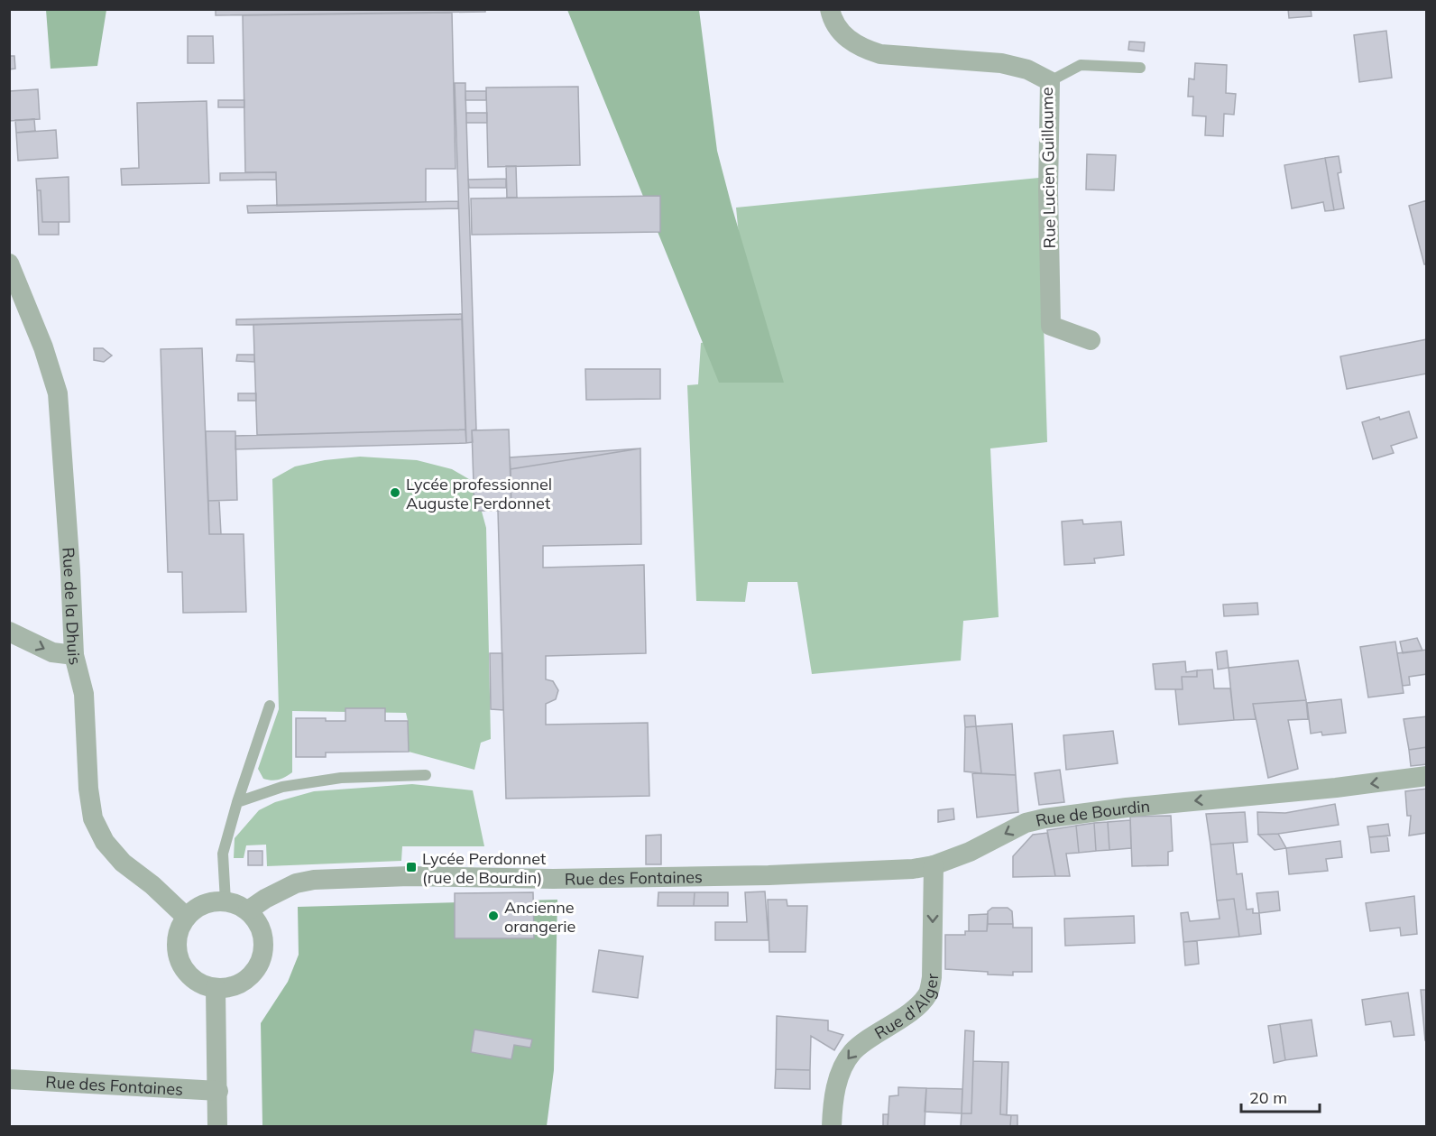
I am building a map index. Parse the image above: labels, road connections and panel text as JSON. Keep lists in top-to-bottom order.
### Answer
{
  "streets": {
    "street": [
      "Rue Lucien Guillaume",
      "Rue de la Dhuis",
      "Rue de Bourdin",
      "Rue des Fontaines",
      "Rue d'Alger"
    ]
  },
  "crossings": [
    ["Rue de la Dhuis", "Rue des Fontaines"],
    ["Rue de Bourdin", "Rue des Fontaines"],
    ["Rue de Bourdin", "Rue d'Alger"]
  ],
  "one_way": ["Rue de Bourdin", "Rue d'Alger"],
  "places": {
    "other": ["Lycée professionnel Auguste Perdonnet", "Ancienne orangerie"],
    "transit": ["Lycée Perdonnet (rue de Bourdin)"]
  },
  "scale_bar": "20 m"
}
